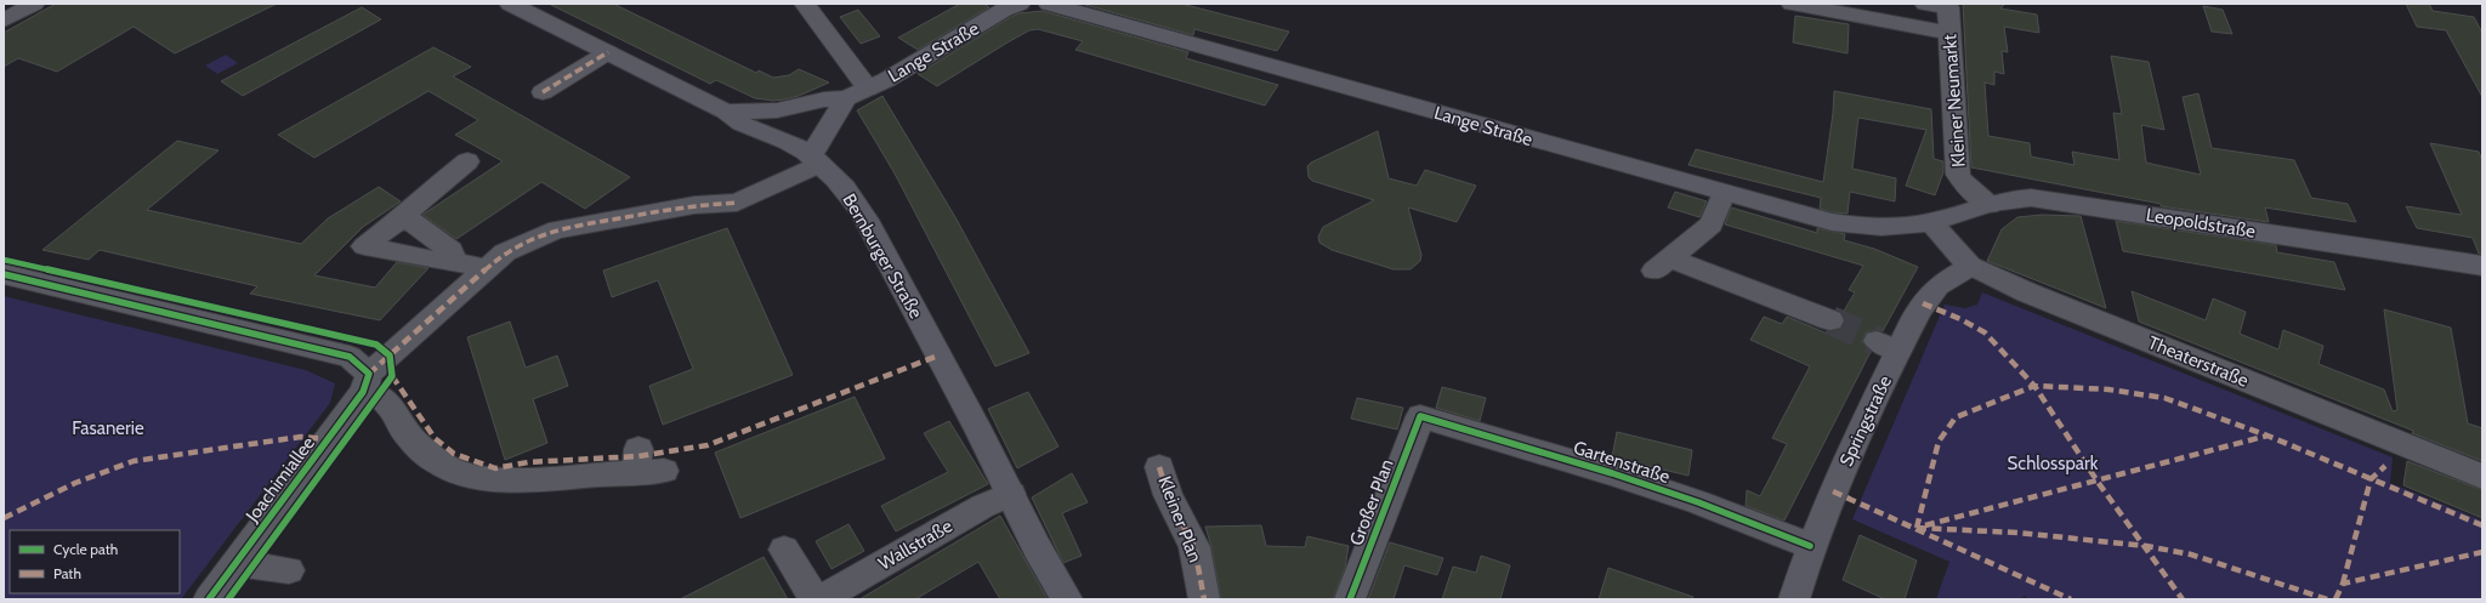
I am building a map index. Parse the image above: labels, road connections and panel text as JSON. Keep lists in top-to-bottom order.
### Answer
{
  "streets": {
    "main road": [
      "Lange Straße",
      "Leopoldstraße",
      "Bernburger Straße",
      "Theaterstraße",
      "Springstraße"
    ],
    "street": [
      "Kleiner Neumarkt",
      "Gartenstraße",
      "Joachimiallee",
      "Großer Plan",
      "Kleiner Plan",
      "Wallstraße"
    ]
  },
  "crossings": [
    ["Lange Straße", "Leopoldstraße"],
    ["Lange Straße", "Bernburger Straße"],
    ["Lange Straße", "Theaterstraße"],
    ["Lange Straße", "Joachimiallee"],
    ["Kleiner Neumarkt", "Leopoldstraße"],
    ["Leopoldstraße", "Theaterstraße"],
    ["Bernburger Straße", "Joachimiallee"],
    ["Bernburger Straße", "Wallstraße"],
    ["Theaterstraße", "Springstraße"],
    ["Springstraße", "Gartenstraße"],
    ["Gartenstraße", "Großer Plan"]
  ],
  "parks": ["Fasanerie", "Schlosspark"],
  "legend": ["Cycle path", "Path"]
}
